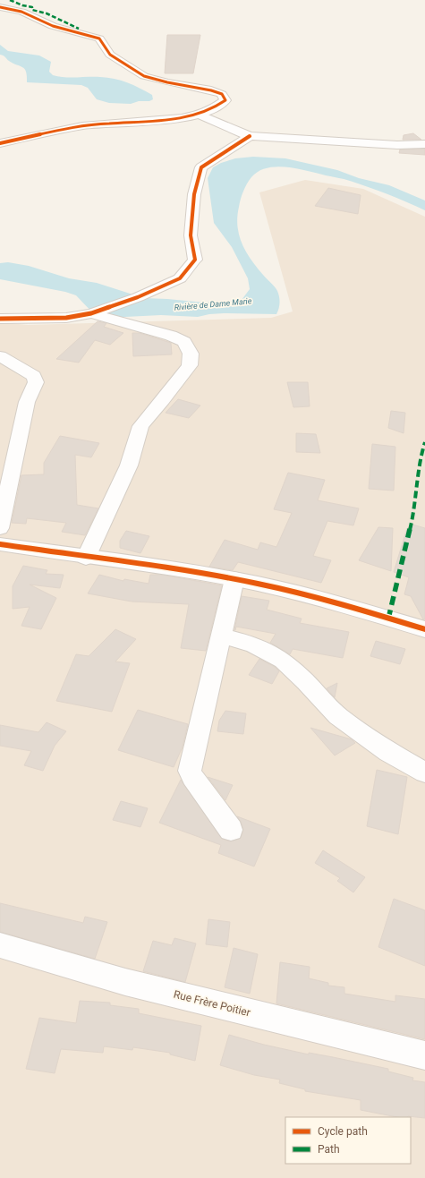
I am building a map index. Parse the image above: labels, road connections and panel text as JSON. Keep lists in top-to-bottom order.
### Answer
{
  "streets": {
    "street": ["Rue Frère Poitier"]
  },
  "water": ["Rivière de Dame Marie"],
  "legend": ["Cycle path", "Path"]
}
